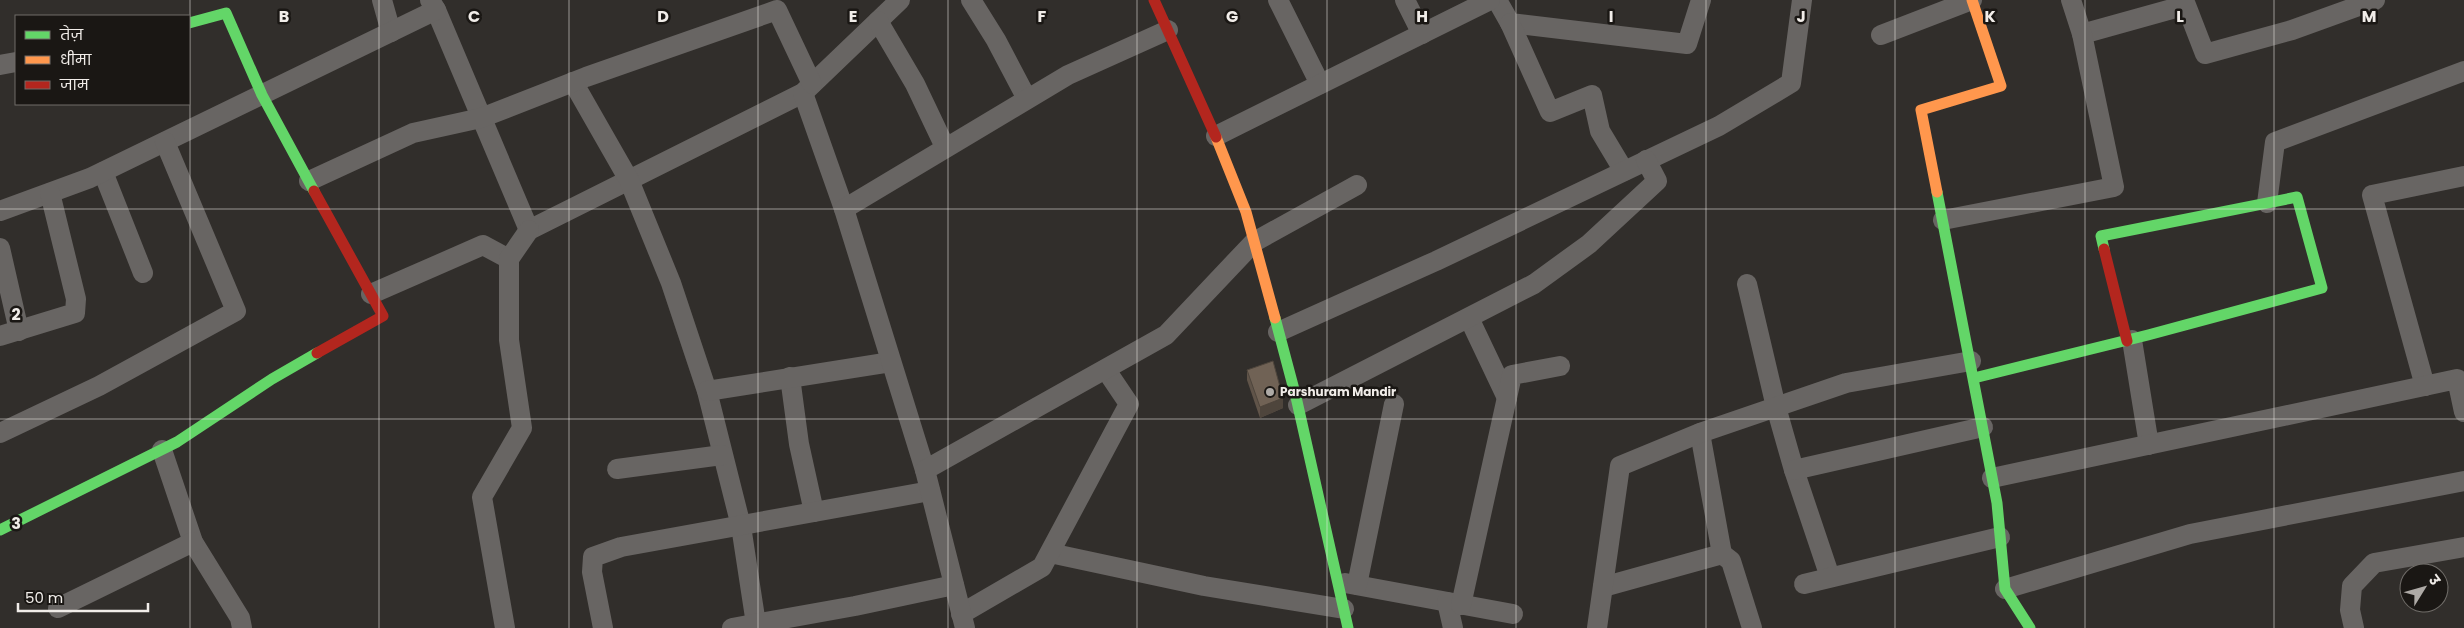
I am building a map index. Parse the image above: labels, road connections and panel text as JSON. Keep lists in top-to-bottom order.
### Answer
{
  "places": ["Parshuram Mandir"],
  "legend": ["तेज़", "धीमा", "जाम"],
  "scale_bar": "50 m",
  "north": "top right",
  "grid": {
    "columns": [
      "B",
      "C",
      "D",
      "E",
      "F",
      "G",
      "H",
      "I",
      "J",
      "K",
      "L",
      "M"
    ],
    "rows": ["2", "3"]
  }
}
